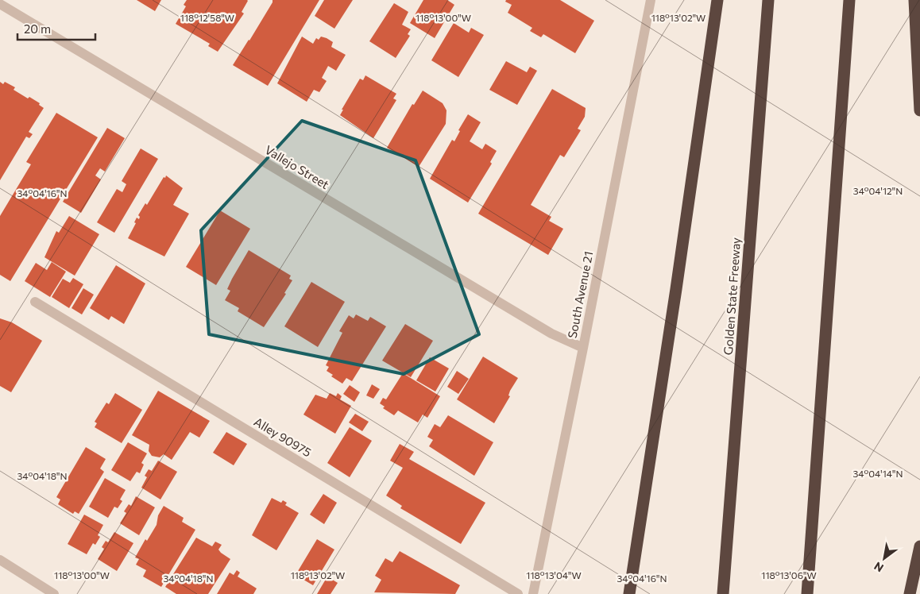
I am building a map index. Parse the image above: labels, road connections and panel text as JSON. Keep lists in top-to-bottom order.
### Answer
{
  "streets": {
    "highway": ["Golden State Freeway"],
    "street": ["Vallejo Street", "South Avenue 21", "Alley 90975"]
  },
  "crossings": [
    ["Vallejo Street", "South Avenue 21"]
  ],
  "scale_bar": "20 m",
  "north": "bottom left",
  "coordinates": [
    "118°12'58\"W",
    "118°13'00\"W",
    "118°13'02\"W",
    "34°04'12\"N",
    "34°04'16\"N",
    "34°04'14\"N",
    "34°04'18\"N",
    "118°13'04\"W",
    "118°13'06\"W"
  ]
}
